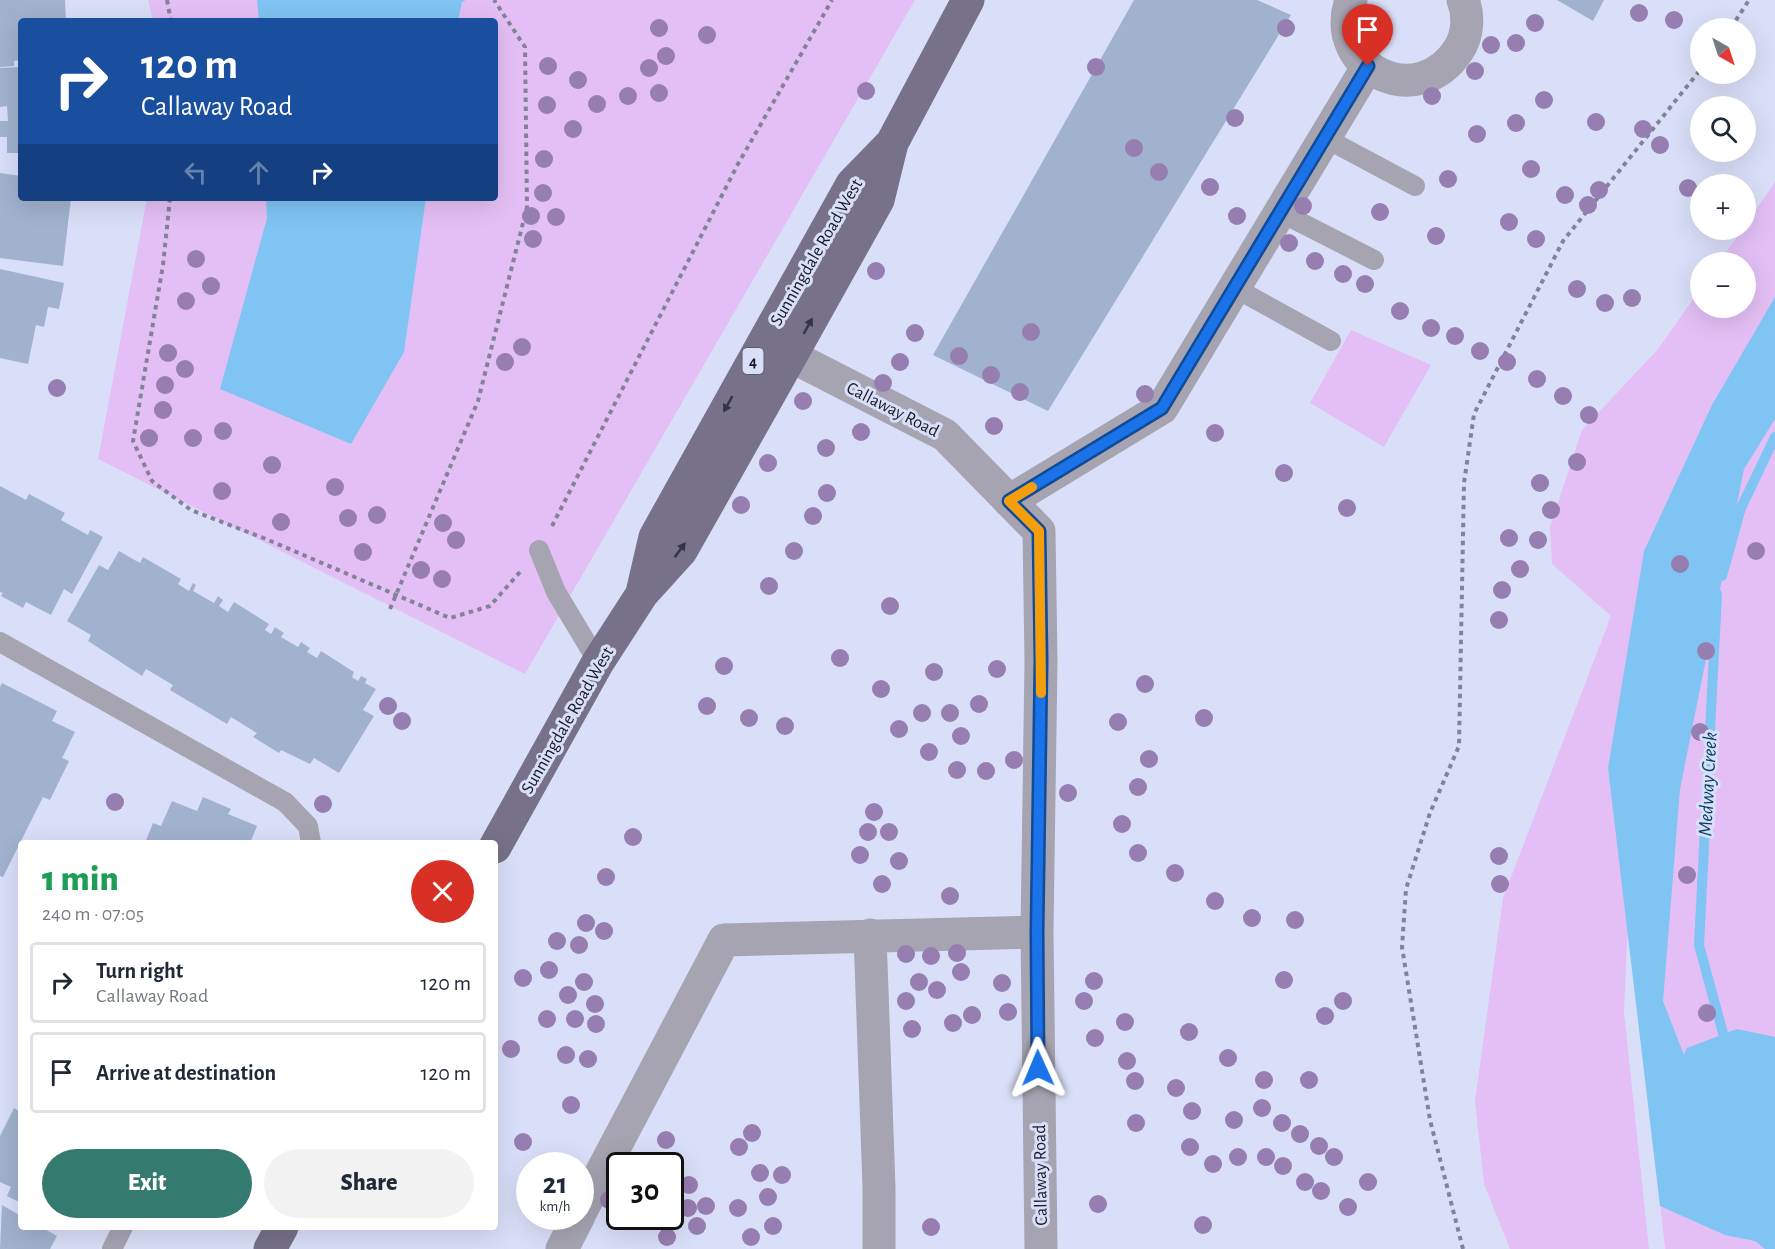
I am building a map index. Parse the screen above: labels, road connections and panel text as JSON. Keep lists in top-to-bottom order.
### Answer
{
  "streets": {
    "main road": ["Sunningdale Road West", "4"],
    "street": ["Callaway Road"]
  },
  "crossings": [
    ["Sunningdale Road West", "Callaway Road"]
  ],
  "water": ["Medway Creek"],
  "north": "bottom right",
  "page": {
    "map_buttons": ["+", "−"],
    "turn": ["120 m", "Callaway Road"],
    "heading": ["1 min", "240 m · 07:05"],
    "list": [
      {
        "name": "Turn right",
        "note": "Callaway Road",
        "value": "120 m"
      },
      {
        "name": "Arrive at destination",
        "value": "120 m"
      }
    ],
    "buttons": ["Exit", "Share"],
    "speed": "21 km/h",
    "limit": "30"
  }
}
